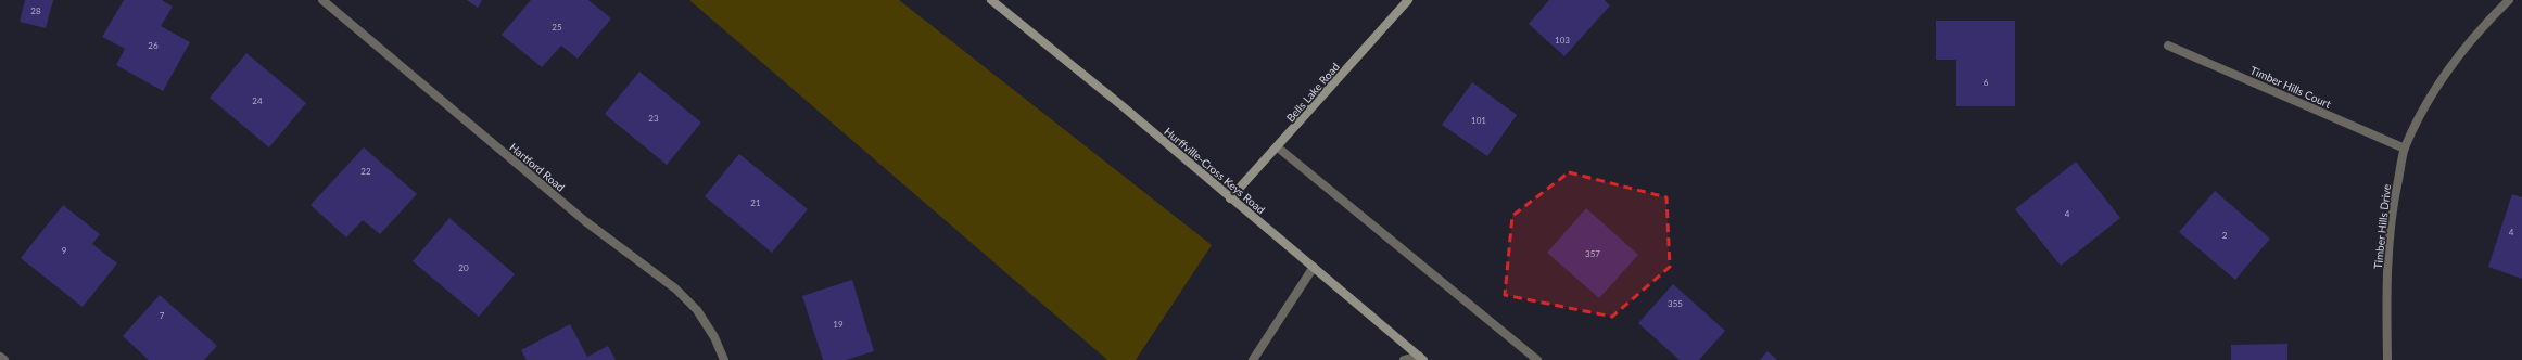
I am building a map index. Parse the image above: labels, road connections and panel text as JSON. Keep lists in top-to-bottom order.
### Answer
{
  "streets": {
    "main road": ["Bells Lake Road", "Hurffville-Cross Keys Road"],
    "street": ["Timber Hills Court", "Hartford Road", "Timber Hills Drive"]
  },
  "crossings": [
    ["Timber Hills Court", "Timber Hills Drive"],
    ["Bells Lake Road", "Hurffville-Cross Keys Road"]
  ],
  "house_numbers": [
    "28",
    "25",
    "103",
    "26",
    "6",
    "24",
    "23",
    "101",
    "22",
    "21",
    "4",
    "4",
    "2",
    "9",
    "357",
    "20",
    "355",
    "7",
    "19"
  ]
}
